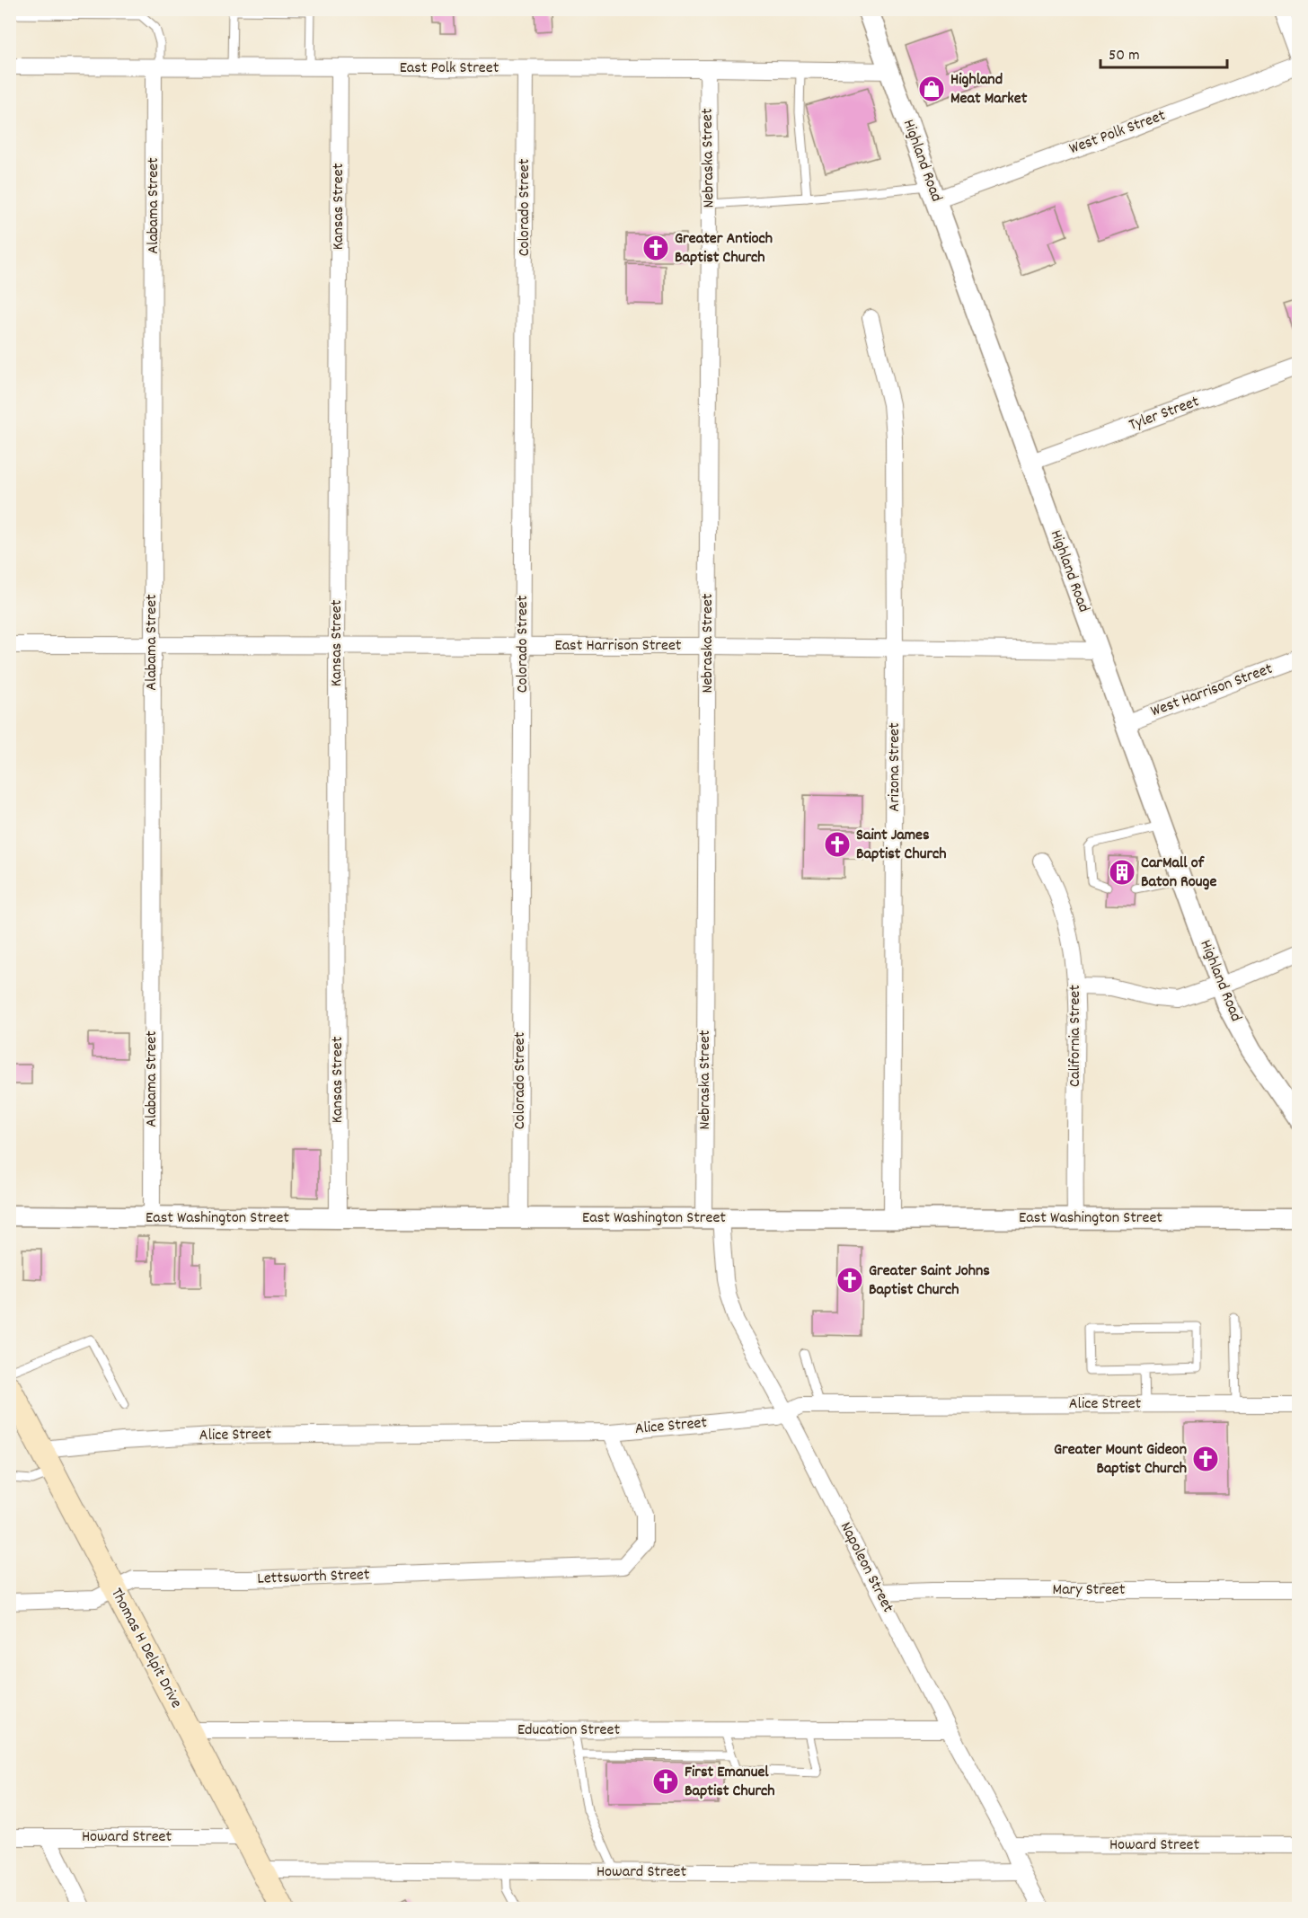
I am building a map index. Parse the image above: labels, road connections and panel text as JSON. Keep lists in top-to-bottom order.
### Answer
{
  "streets": {
    "main road": ["Thomas H Delpit Drive"],
    "street": [
      "East Polk Street",
      "West Polk Street",
      "Nebraska Street",
      "Highland Road",
      "Alabama Street",
      "Kansas Street",
      "Colorado Street",
      "Tyler Street",
      "East Harrison Street",
      "West Harrison Street",
      "Arizona Street",
      "California Street",
      "East Washington Street",
      "Alice Street",
      "Napoleon Street",
      "Lettsworth Street",
      "Mary Street",
      "Education Street",
      "Howard Street"
    ]
  },
  "crossings": [
    ["East Polk Street", "Nebraska Street"],
    ["East Polk Street", "Highland Road"],
    ["East Polk Street", "Alabama Street"],
    ["East Polk Street", "Kansas Street"],
    ["East Polk Street", "Colorado Street"],
    ["West Polk Street", "Highland Road"],
    ["Nebraska Street", "East Harrison Street"],
    ["Nebraska Street", "East Washington Street"],
    ["Nebraska Street", "Napoleon Street"],
    ["Highland Road", "Tyler Street"],
    ["Highland Road", "East Harrison Street"],
    ["Highland Road", "West Harrison Street"],
    ["Alabama Street", "East Harrison Street"],
    ["Alabama Street", "East Washington Street"],
    ["Kansas Street", "East Harrison Street"],
    ["Kansas Street", "East Washington Street"],
    ["Colorado Street", "East Harrison Street"],
    ["Colorado Street", "East Washington Street"],
    ["East Harrison Street", "Arizona Street"],
    ["Arizona Street", "East Washington Street"],
    ["California Street", "East Washington Street"],
    ["East Washington Street", "Napoleon Street"],
    ["Alice Street", "Napoleon Street"],
    ["Alice Street", "Lettsworth Street"],
    ["Alice Street", "Thomas H Delpit Drive"],
    ["Napoleon Street", "Mary Street"],
    ["Napoleon Street", "Education Street"],
    ["Napoleon Street", "Howard Street"],
    ["Lettsworth Street", "Thomas H Delpit Drive"],
    ["Thomas H Delpit Drive", "Education Street"],
    ["Thomas H Delpit Drive", "Howard Street"]
  ],
  "places": {
    "shop": ["Highland Meat Market"],
    "church": [
      "Greater Antioch Baptist Church",
      "Saint James Baptist Church",
      "Greater Saint Johns Baptist Church",
      "Greater Mount Gideon Baptist Church",
      "First Emanuel Baptist Church"
    ],
    "building": ["CarMall of Baton Rouge"]
  },
  "scale_bar": "50 m"
}
